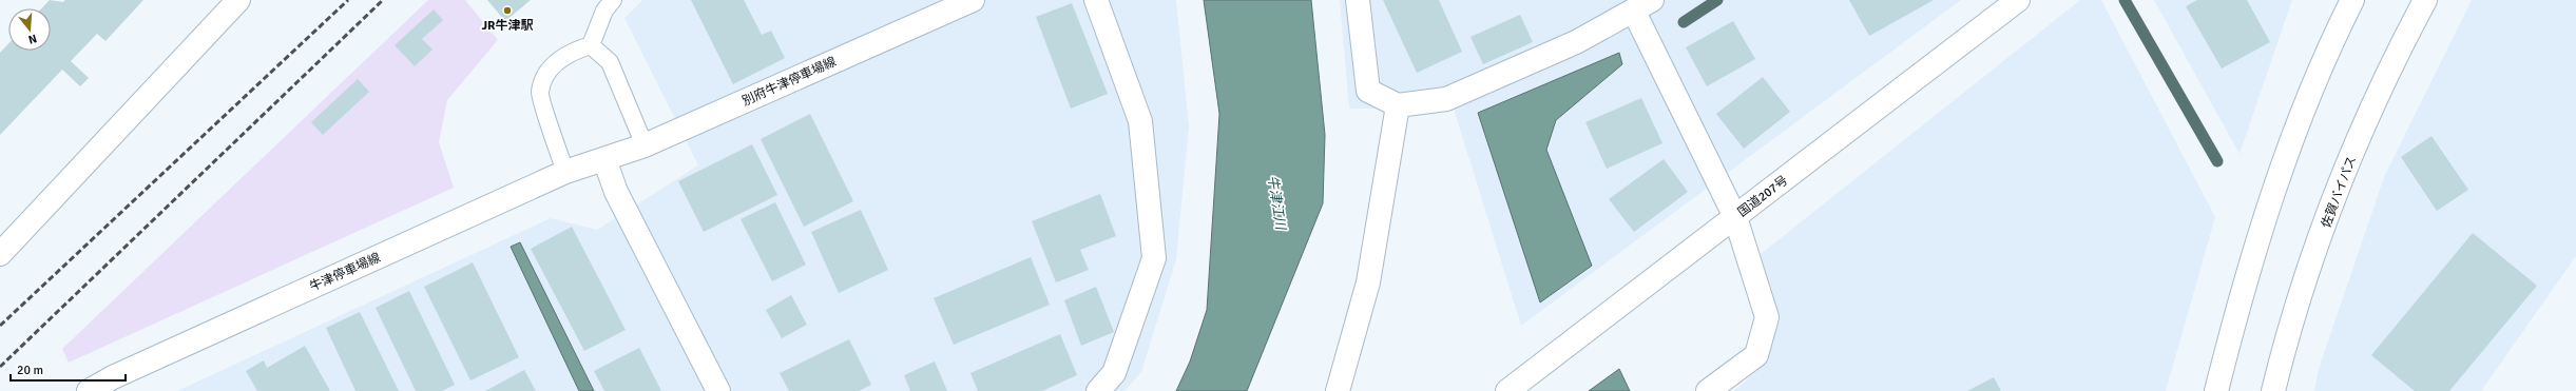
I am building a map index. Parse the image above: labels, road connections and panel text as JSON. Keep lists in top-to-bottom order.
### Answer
{
  "streets": {
    "main road": [
      "別府牛津停車場線",
      "佐賀バイパス",
      "国道207号",
      "牛津停車場線"
    ]
  },
  "crossings": [
    ["別府牛津停車場線", "牛津停車場線"]
  ],
  "water": ["牛津江川"],
  "places": ["JR牛津駅"],
  "scale_bar": "20 m",
  "north": "bottom"
}
